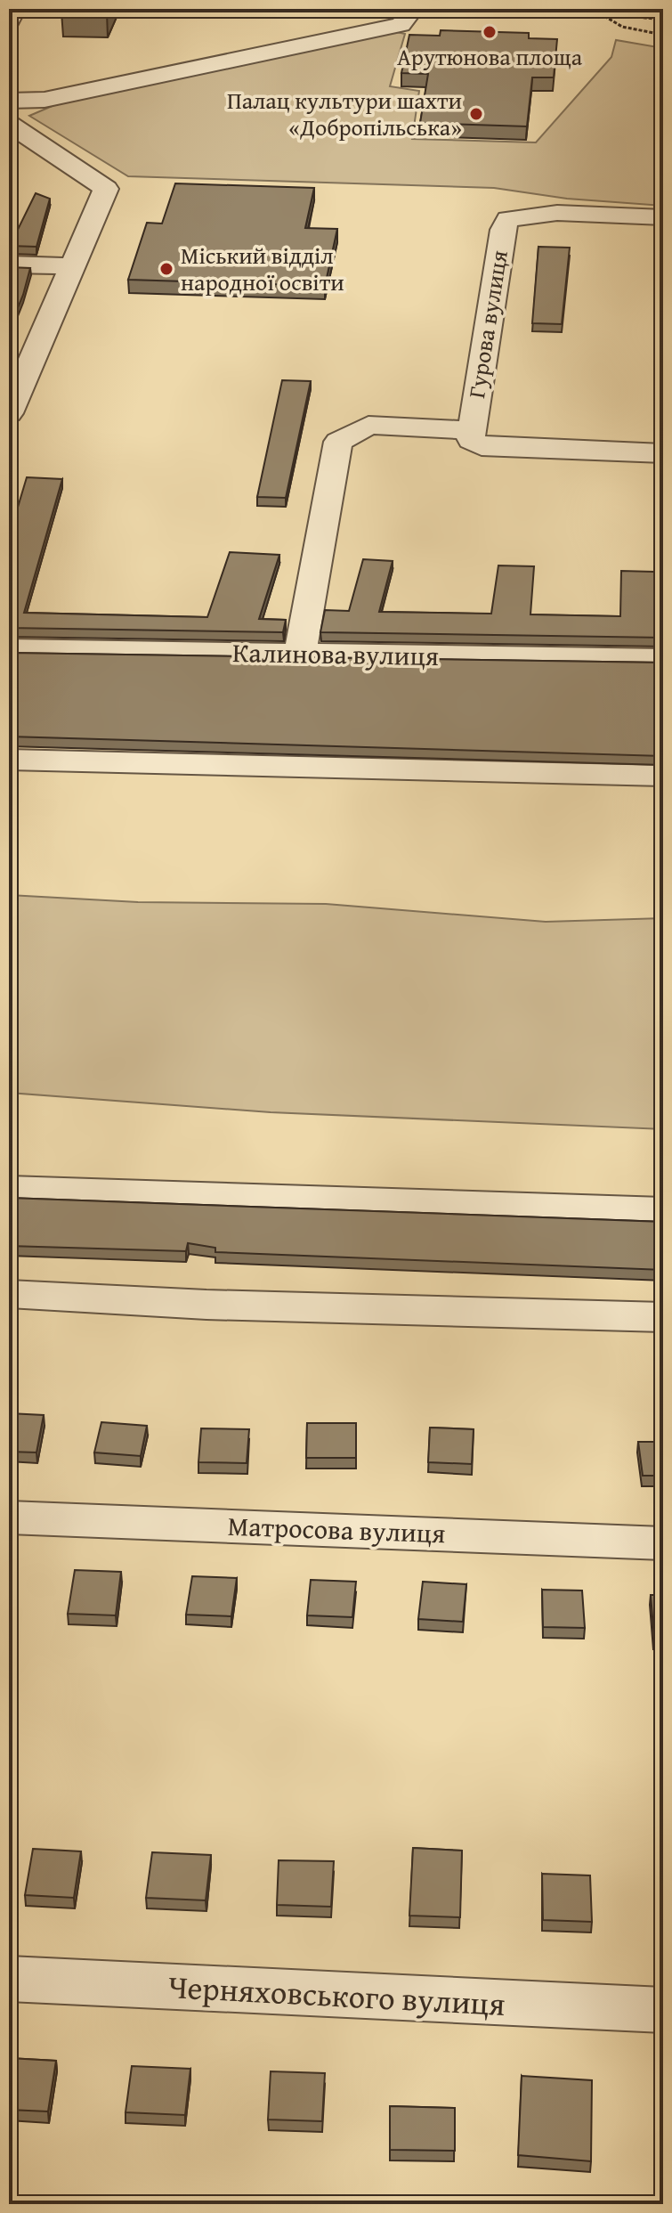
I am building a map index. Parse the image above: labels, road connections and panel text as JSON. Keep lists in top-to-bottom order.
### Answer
{
  "streets": {
    "street": [
      "Гурова вулиця",
      "Калинова вулиця",
      "Матросова вулиця",
      "Черняховського вулиця"
    ]
  },
  "places": ["Арутюнова площа", "Палац культури шахти «Добропільська»", "Міський відділ народної освіти"]
}
